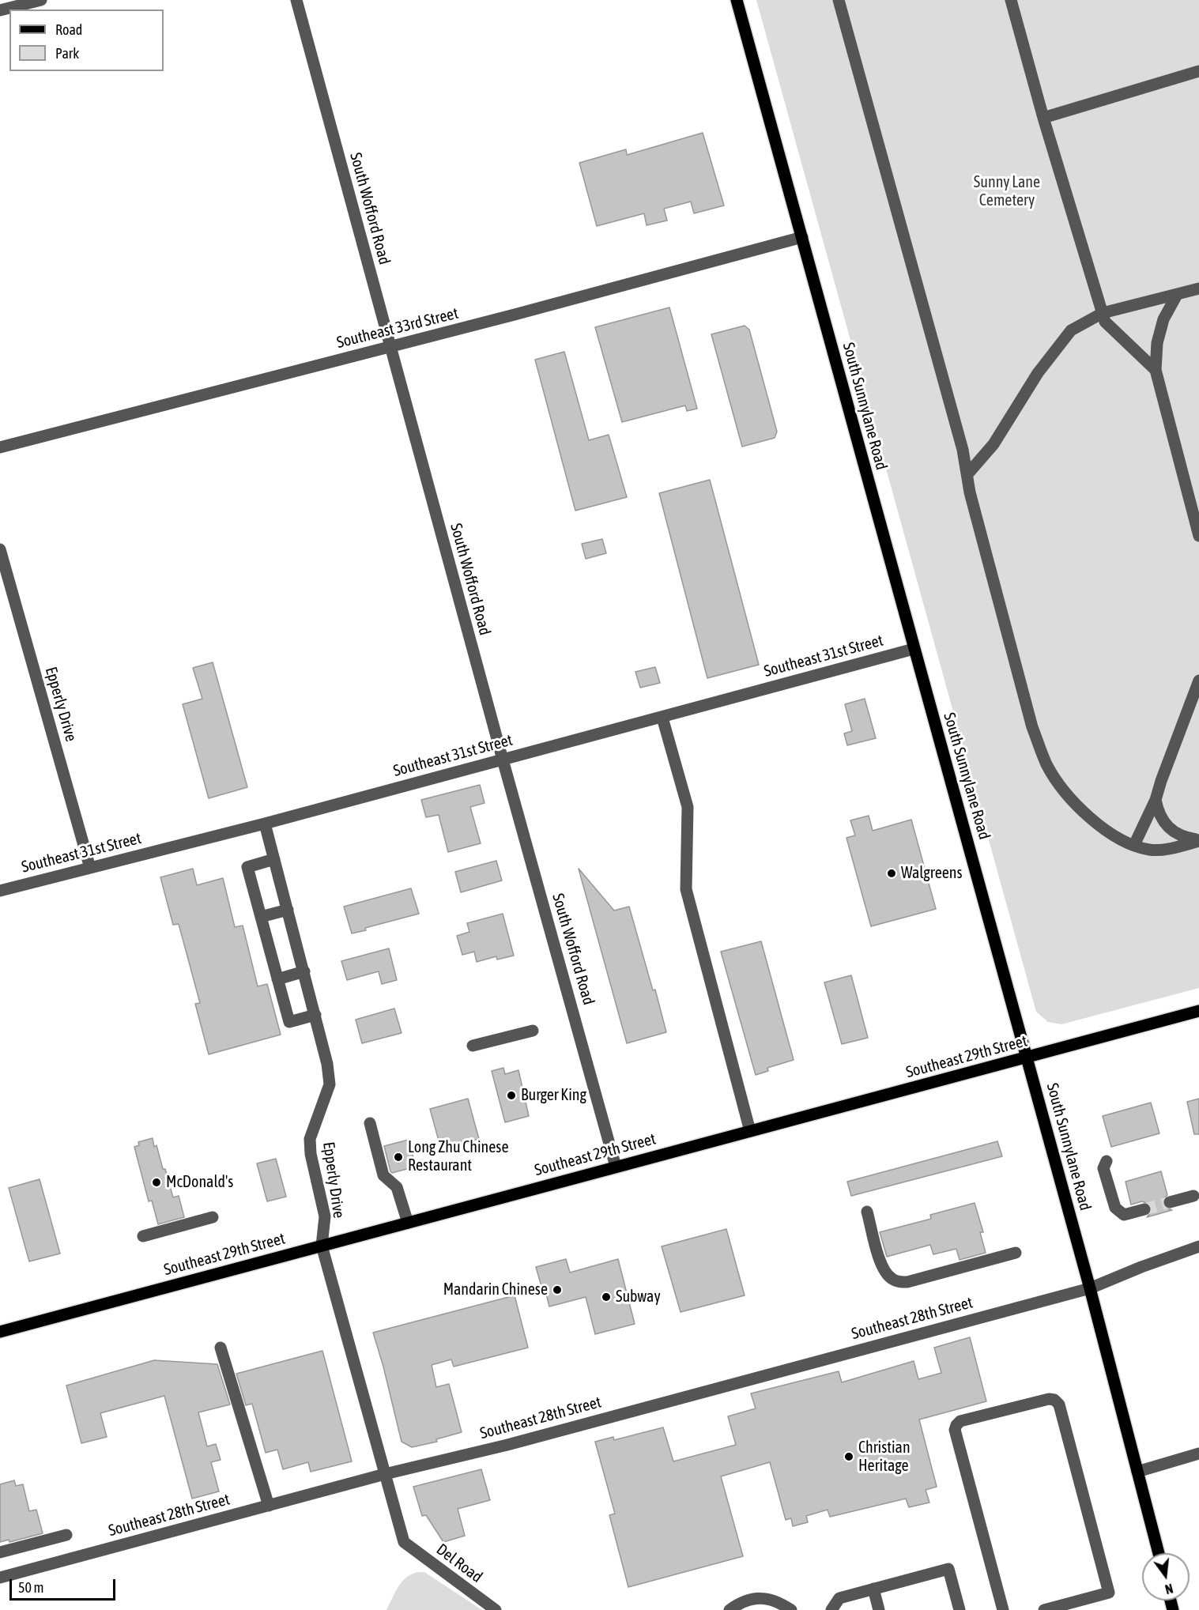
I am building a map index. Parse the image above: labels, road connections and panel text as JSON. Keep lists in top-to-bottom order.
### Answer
{
  "streets": {
    "main road": ["South Sunnylane Road", "Southeast 29th Street"],
    "street": [
      "South Wofford Road",
      "Southeast 33rd Street",
      "Southeast 31st Street",
      "Epperly Drive",
      "Southeast 28th Street",
      "Del Road"
    ]
  },
  "crossings": [
    ["South Wofford Road", "Southeast 33rd Street"],
    ["South Wofford Road", "Southeast 31st Street"],
    ["South Wofford Road", "Southeast 29th Street"],
    ["Southeast 33rd Street", "South Sunnylane Road"],
    ["South Sunnylane Road", "Southeast 31st Street"],
    ["South Sunnylane Road", "Southeast 29th Street"],
    ["South Sunnylane Road", "Southeast 28th Street"],
    ["Southeast 31st Street", "Epperly Drive"],
    ["Epperly Drive", "Southeast 29th Street"],
    ["Epperly Drive", "Southeast 28th Street"],
    ["Epperly Drive", "Del Road"]
  ],
  "parks": ["Sunny Lane Cemetery"],
  "places": [
    "Walgreens",
    "Burger King",
    "Long Zhu Chinese Restaurant",
    "McDonald's",
    "Mandarin Chinese",
    "Subway",
    "Christian Heritage"
  ],
  "legend": ["Road", "Park"],
  "scale_bar": "50 m",
  "north": "bottom"
}
